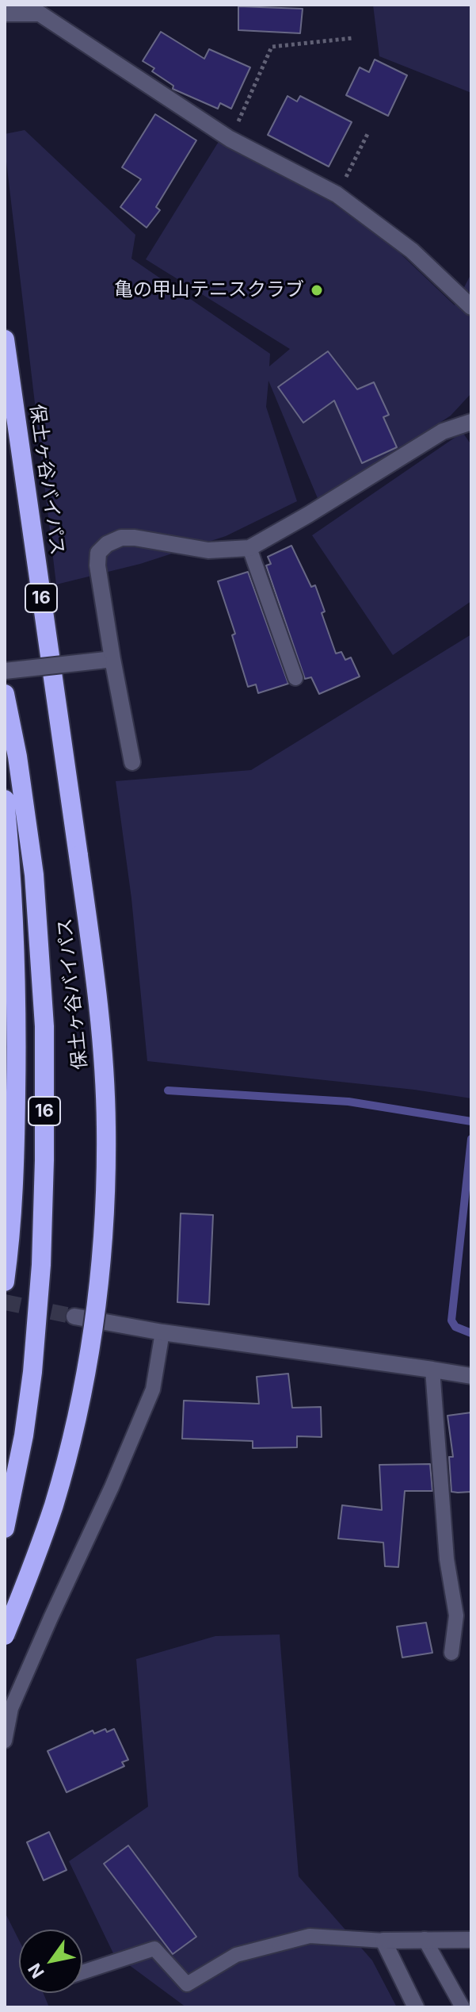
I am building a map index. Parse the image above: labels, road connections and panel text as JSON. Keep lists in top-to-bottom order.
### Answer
{
  "streets": {
    "highway": ["保土ヶ谷バイパス", "16"]
  },
  "places": ["亀の甲山テニスクラブ"],
  "north": "bottom left"
}
